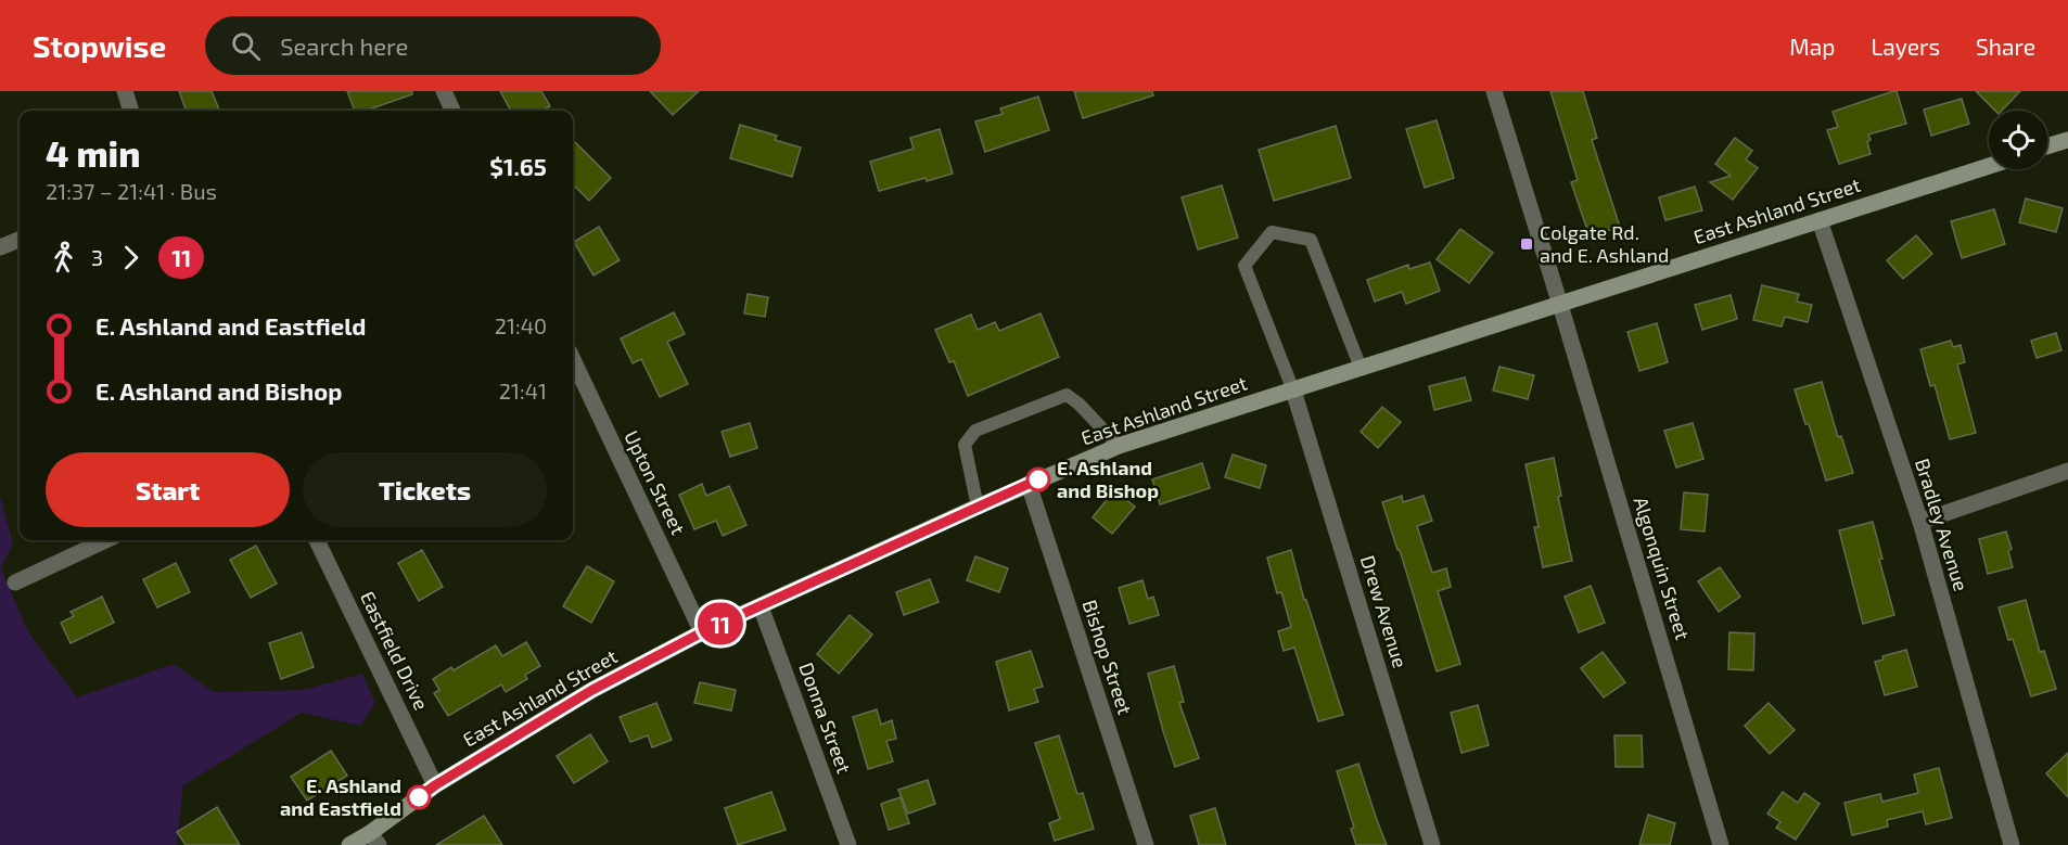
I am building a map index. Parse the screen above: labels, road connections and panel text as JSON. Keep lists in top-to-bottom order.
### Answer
{
  "streets": {
    "main road": ["East Ashland Street"],
    "street": [
      "Upton Street",
      "Bradley Avenue",
      "Algonquin Street",
      "Drew Avenue",
      "Eastfield Drive",
      "Bishop Street",
      "Donna Street"
    ]
  },
  "crossings": [
    ["East Ashland Street", "Upton Street"],
    ["East Ashland Street", "Bradley Avenue"],
    ["East Ashland Street", "Algonquin Street"],
    ["East Ashland Street", "Drew Avenue"],
    ["East Ashland Street", "Eastfield Drive"],
    ["East Ashland Street", "Bishop Street"],
    ["East Ashland Street", "Donna Street"]
  ],
  "places": {
    "transit": ["Colgate Rd. and E. Ashland"],
    "other": ["E. Ashland and Bishop", "E. Ashland and Eastfield"]
  },
  "lines": ["bus line 11"],
  "page": {
    "header": "Stopwise",
    "search": "Search here",
    "nav": ["Map", "Layers", "Share"],
    "on_map": "11",
    "heading": ["4 min", "21:37 – 21:41 · Bus", "$1.65"],
    "legs": ["3", "11"],
    "list": [
      {
        "name": "E. Ashland and Eastfield",
        "value": "21:40"
      },
      {
        "name": "E. Ashland and Bishop",
        "value": "21:41"
      }
    ],
    "buttons": ["Start", "Tickets"]
  }
}
